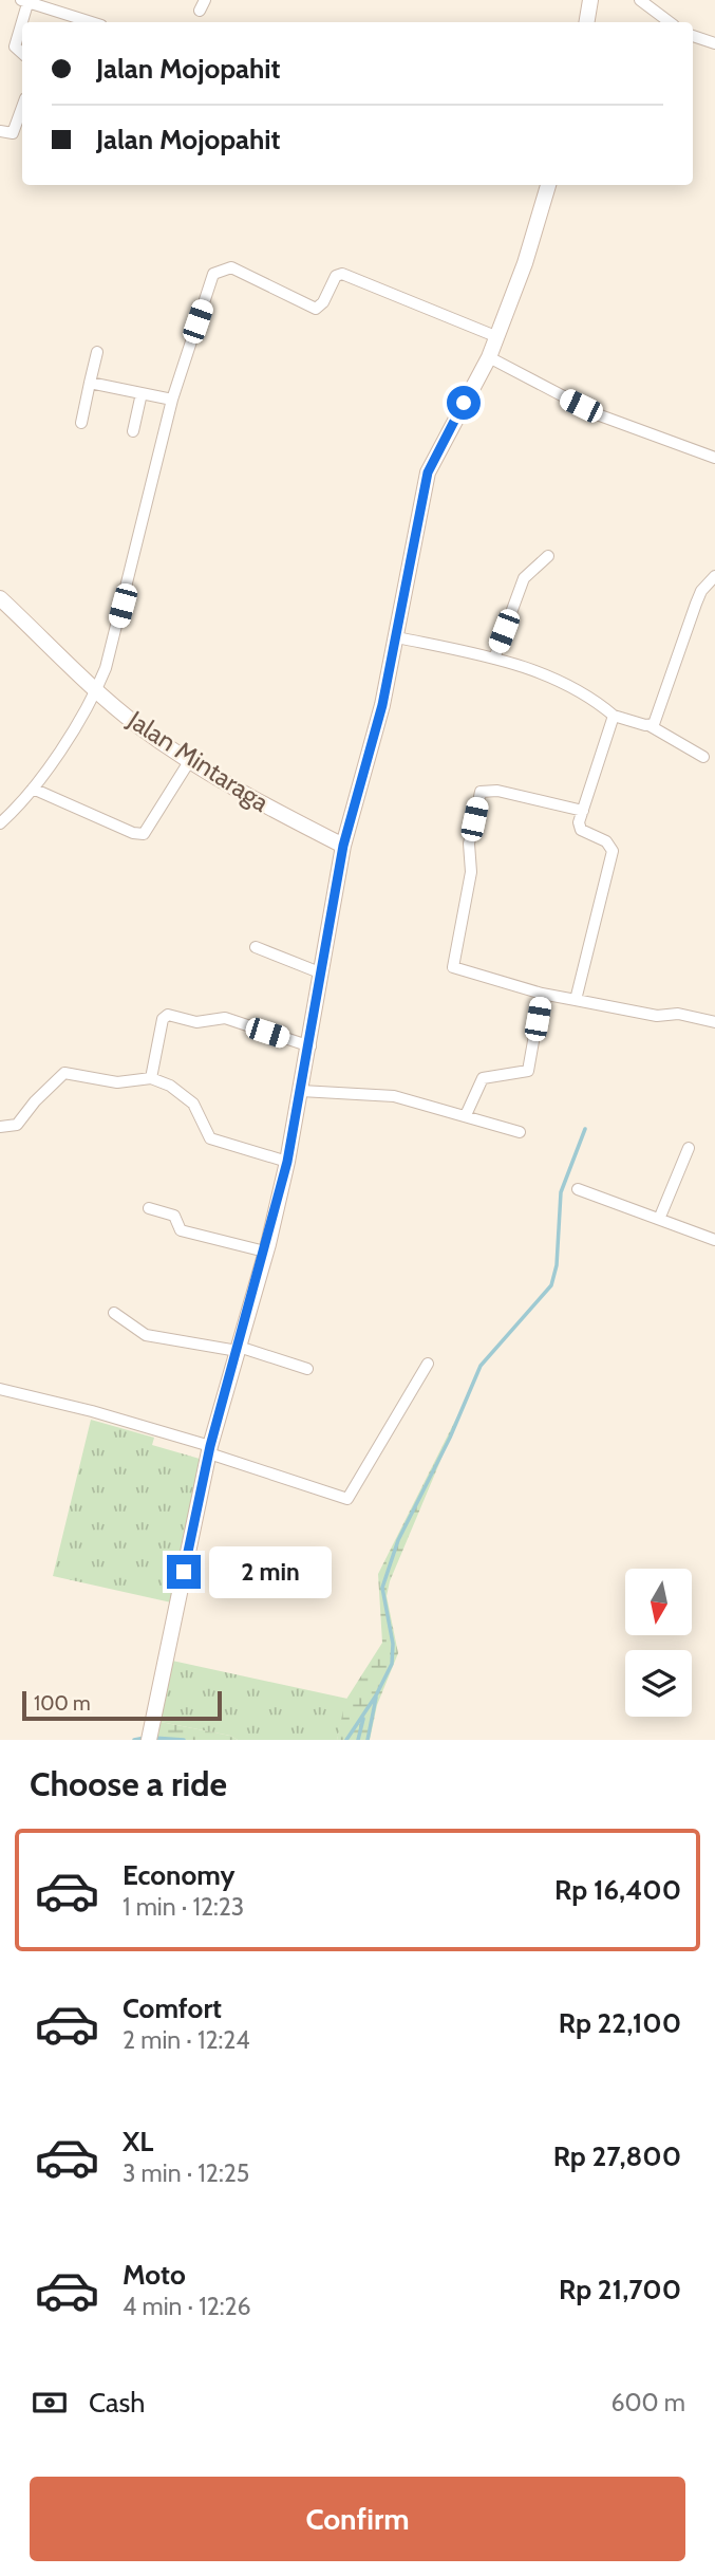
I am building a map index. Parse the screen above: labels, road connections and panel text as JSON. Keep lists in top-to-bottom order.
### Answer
{
  "streets": {
    "street": ["Jalan Mintaraga"]
  },
  "scale_bar": "100 m",
  "north": "bottom",
  "page": {
    "banner": ["Jalan Mojopahit", "Jalan Mojopahit"],
    "bubble": "2 min",
    "scale": "100 m",
    "heading": "Choose a ride",
    "list": [
      {
        "name": "Economy",
        "note": "1 min · 12:23",
        "value": "Rp 16,400"
      },
      {
        "name": "Comfort",
        "note": "2 min · 12:24",
        "value": "Rp 22,100"
      },
      {
        "name": "XL",
        "note": "3 min · 12:25",
        "value": "Rp 27,800"
      },
      {
        "name": "Moto",
        "note": "4 min · 12:26",
        "value": "Rp 21,700"
      }
    ],
    "pay": ["Cash", "600 m"],
    "buttons": "Confirm"
  }
}
